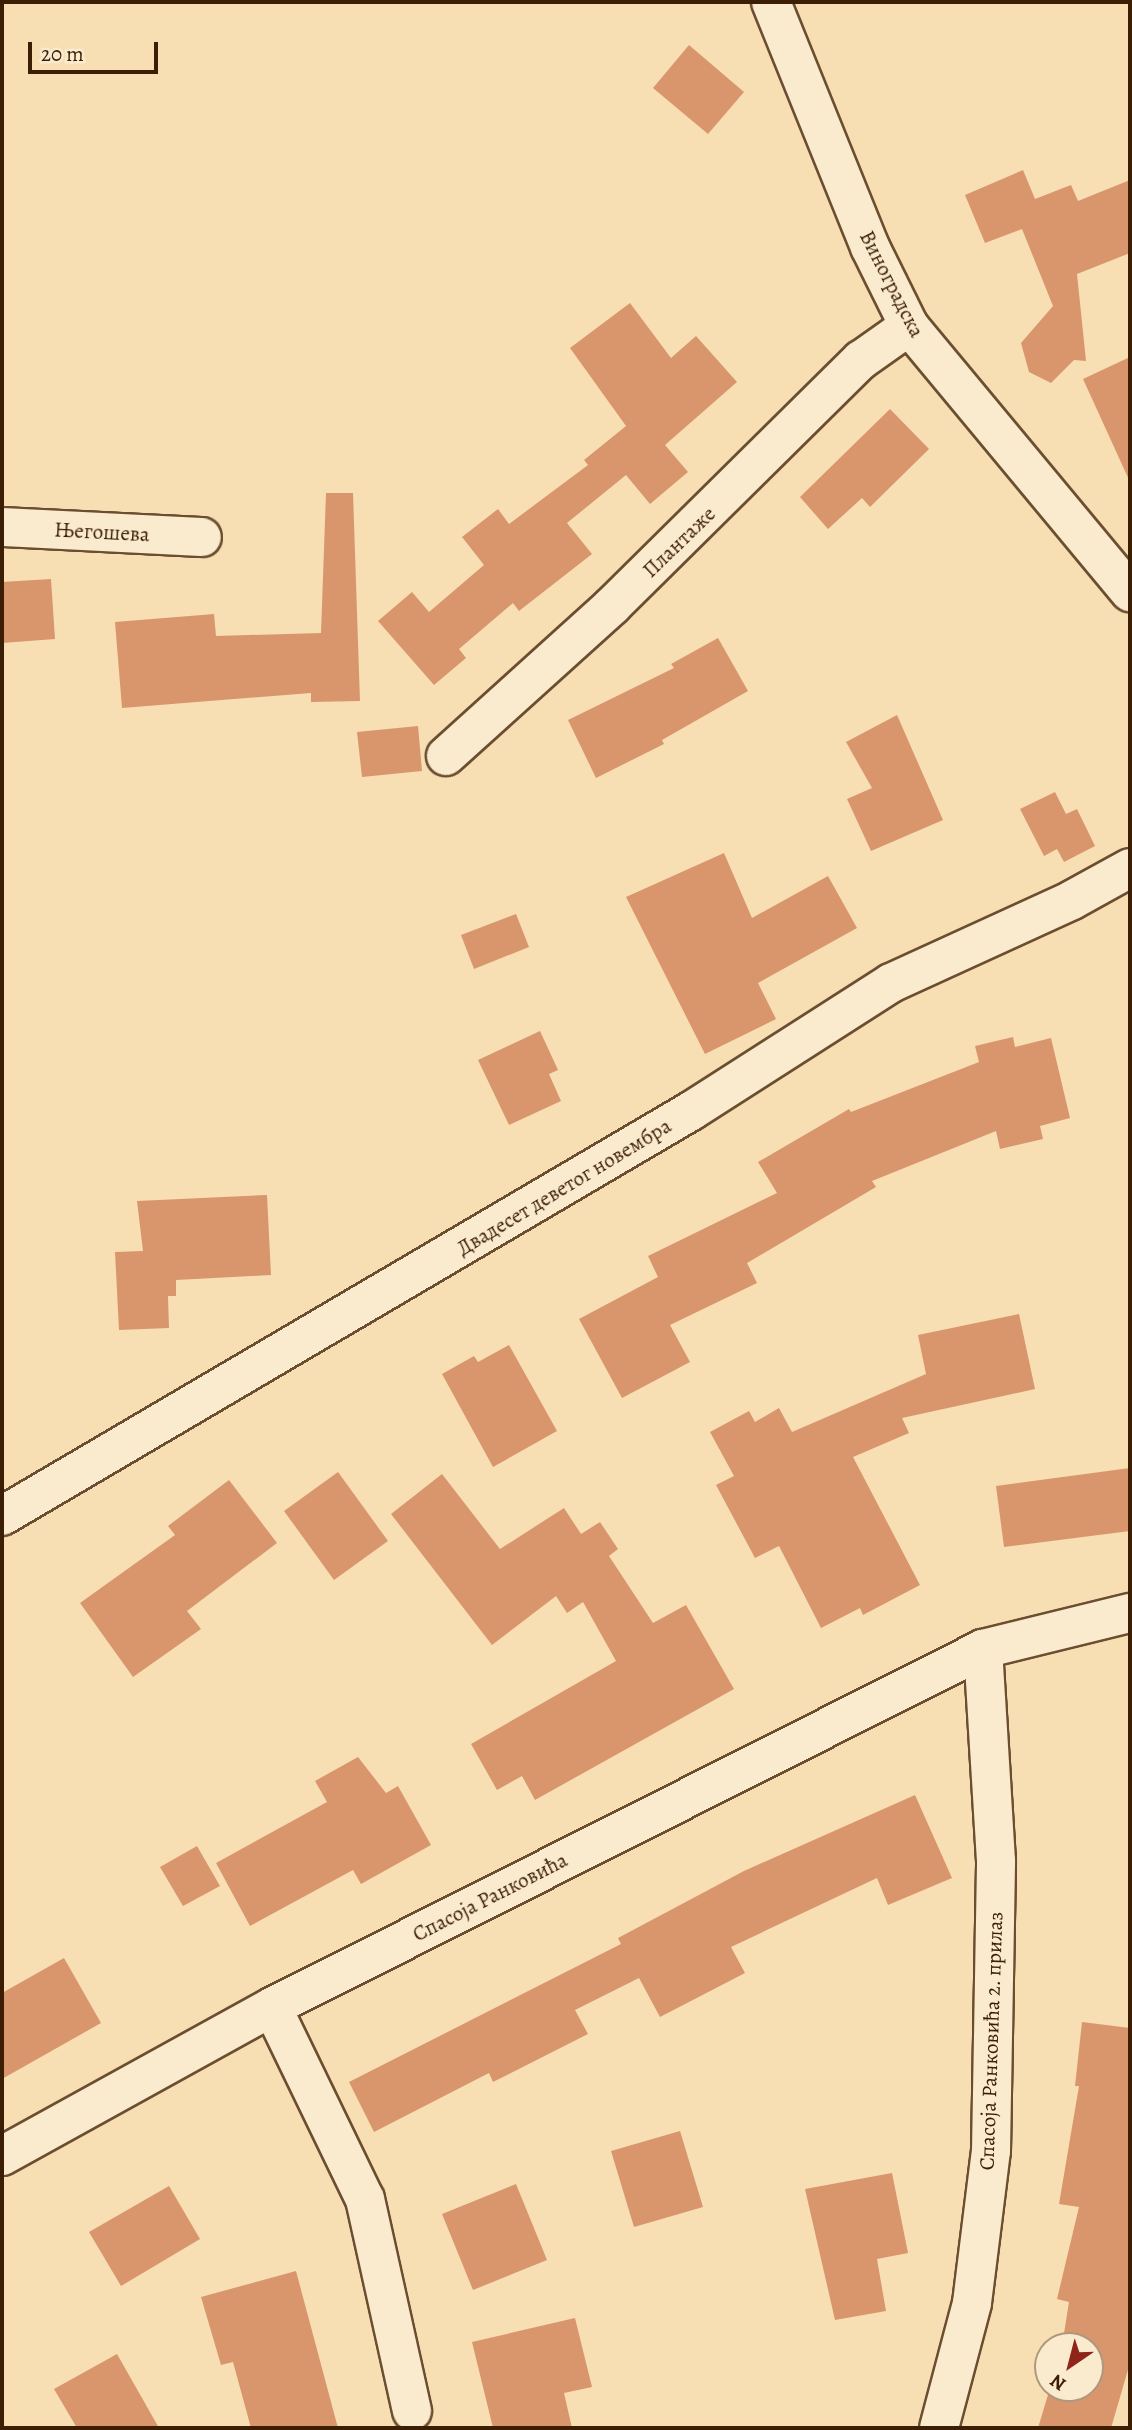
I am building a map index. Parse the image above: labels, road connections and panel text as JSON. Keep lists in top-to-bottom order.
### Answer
{
  "streets": {
    "street": [
      "Виноградска",
      "Његошева",
      "Плантаже",
      "Двадесет деветог новембра",
      "Спасоја Ранковића",
      "Спасоја Ранковића 2. прилаз"
    ]
  },
  "crossings": [
    ["Виноградска", "Плантаже"],
    ["Спасоја Ранковића", "Спасоја Ранковића 2. прилаз"]
  ],
  "scale_bar": "20 m",
  "north": "bottom left"
}
